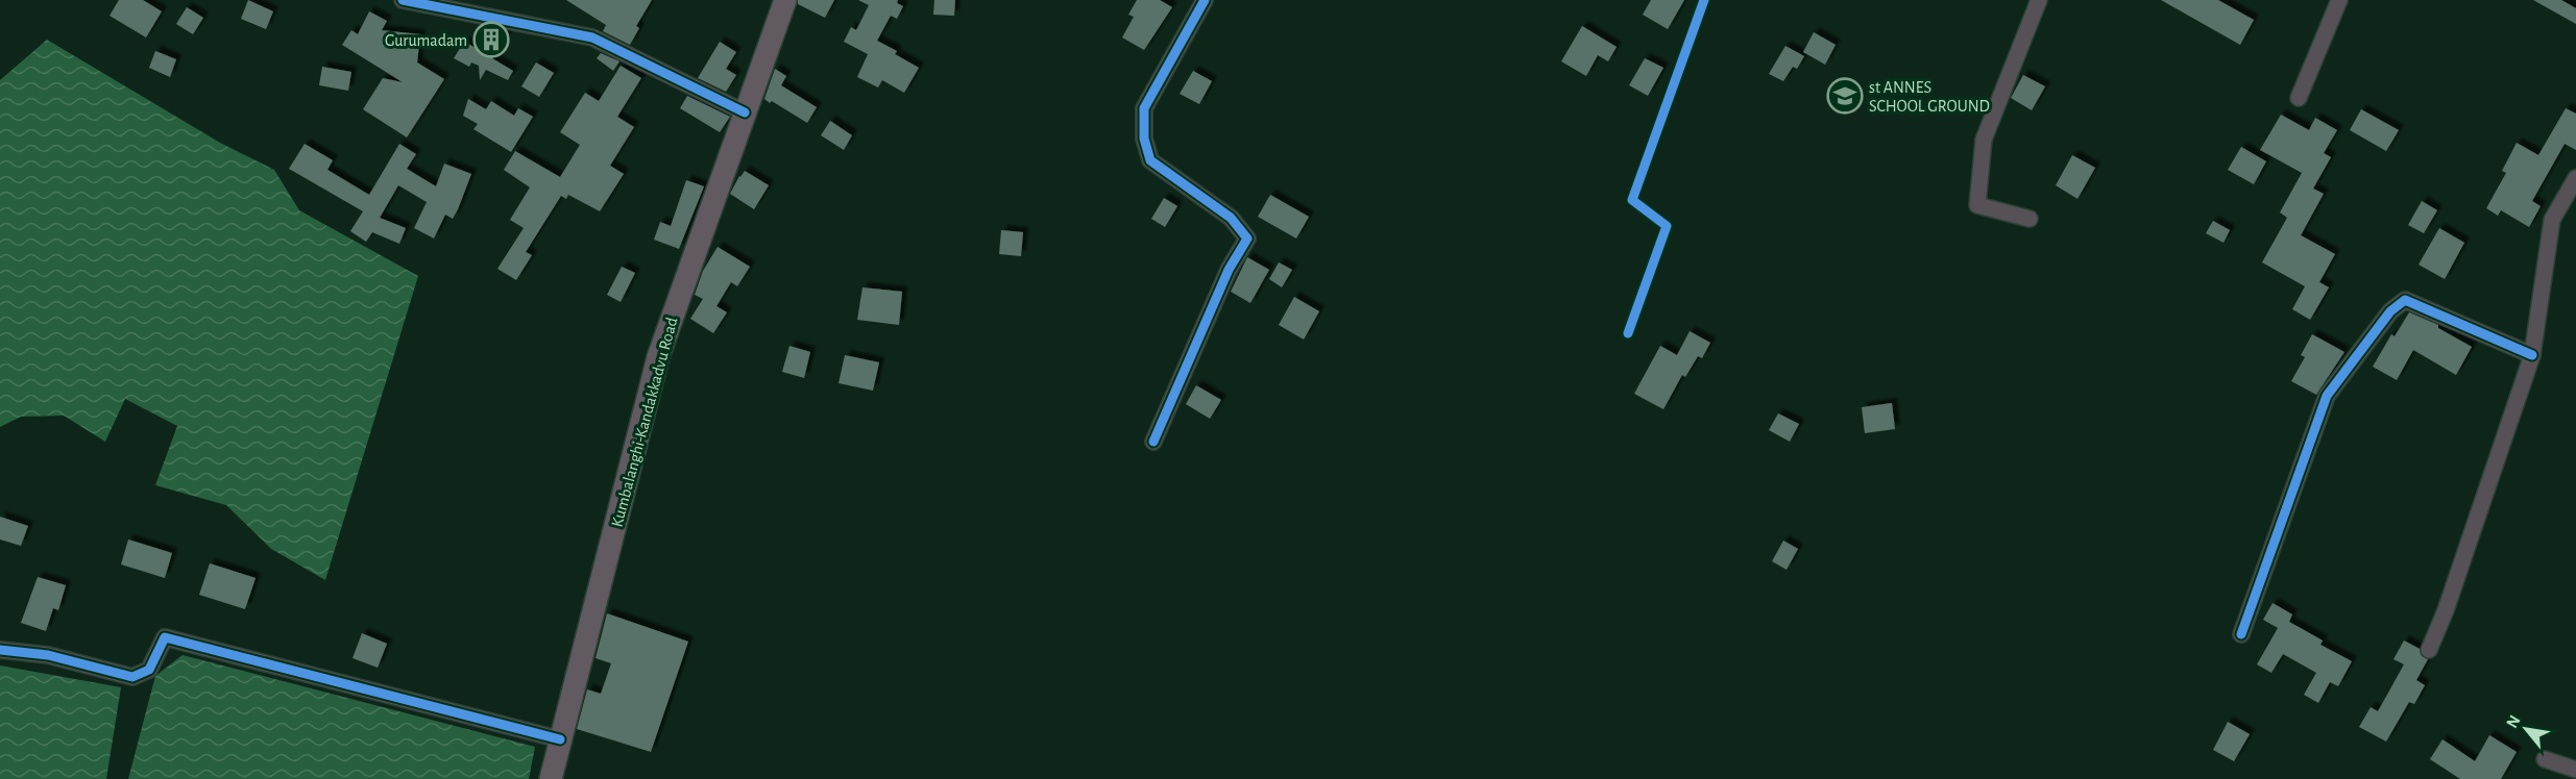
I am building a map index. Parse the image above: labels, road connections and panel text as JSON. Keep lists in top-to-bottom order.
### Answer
{
  "streets": {
    "main road": ["Kumbalanghi-Kandakkadvu Road"]
  },
  "places": {
    "building": ["Gurumadam"],
    "school or university": ["st ANNES SCHOOL GROUND"]
  },
  "north": "top left"
}
